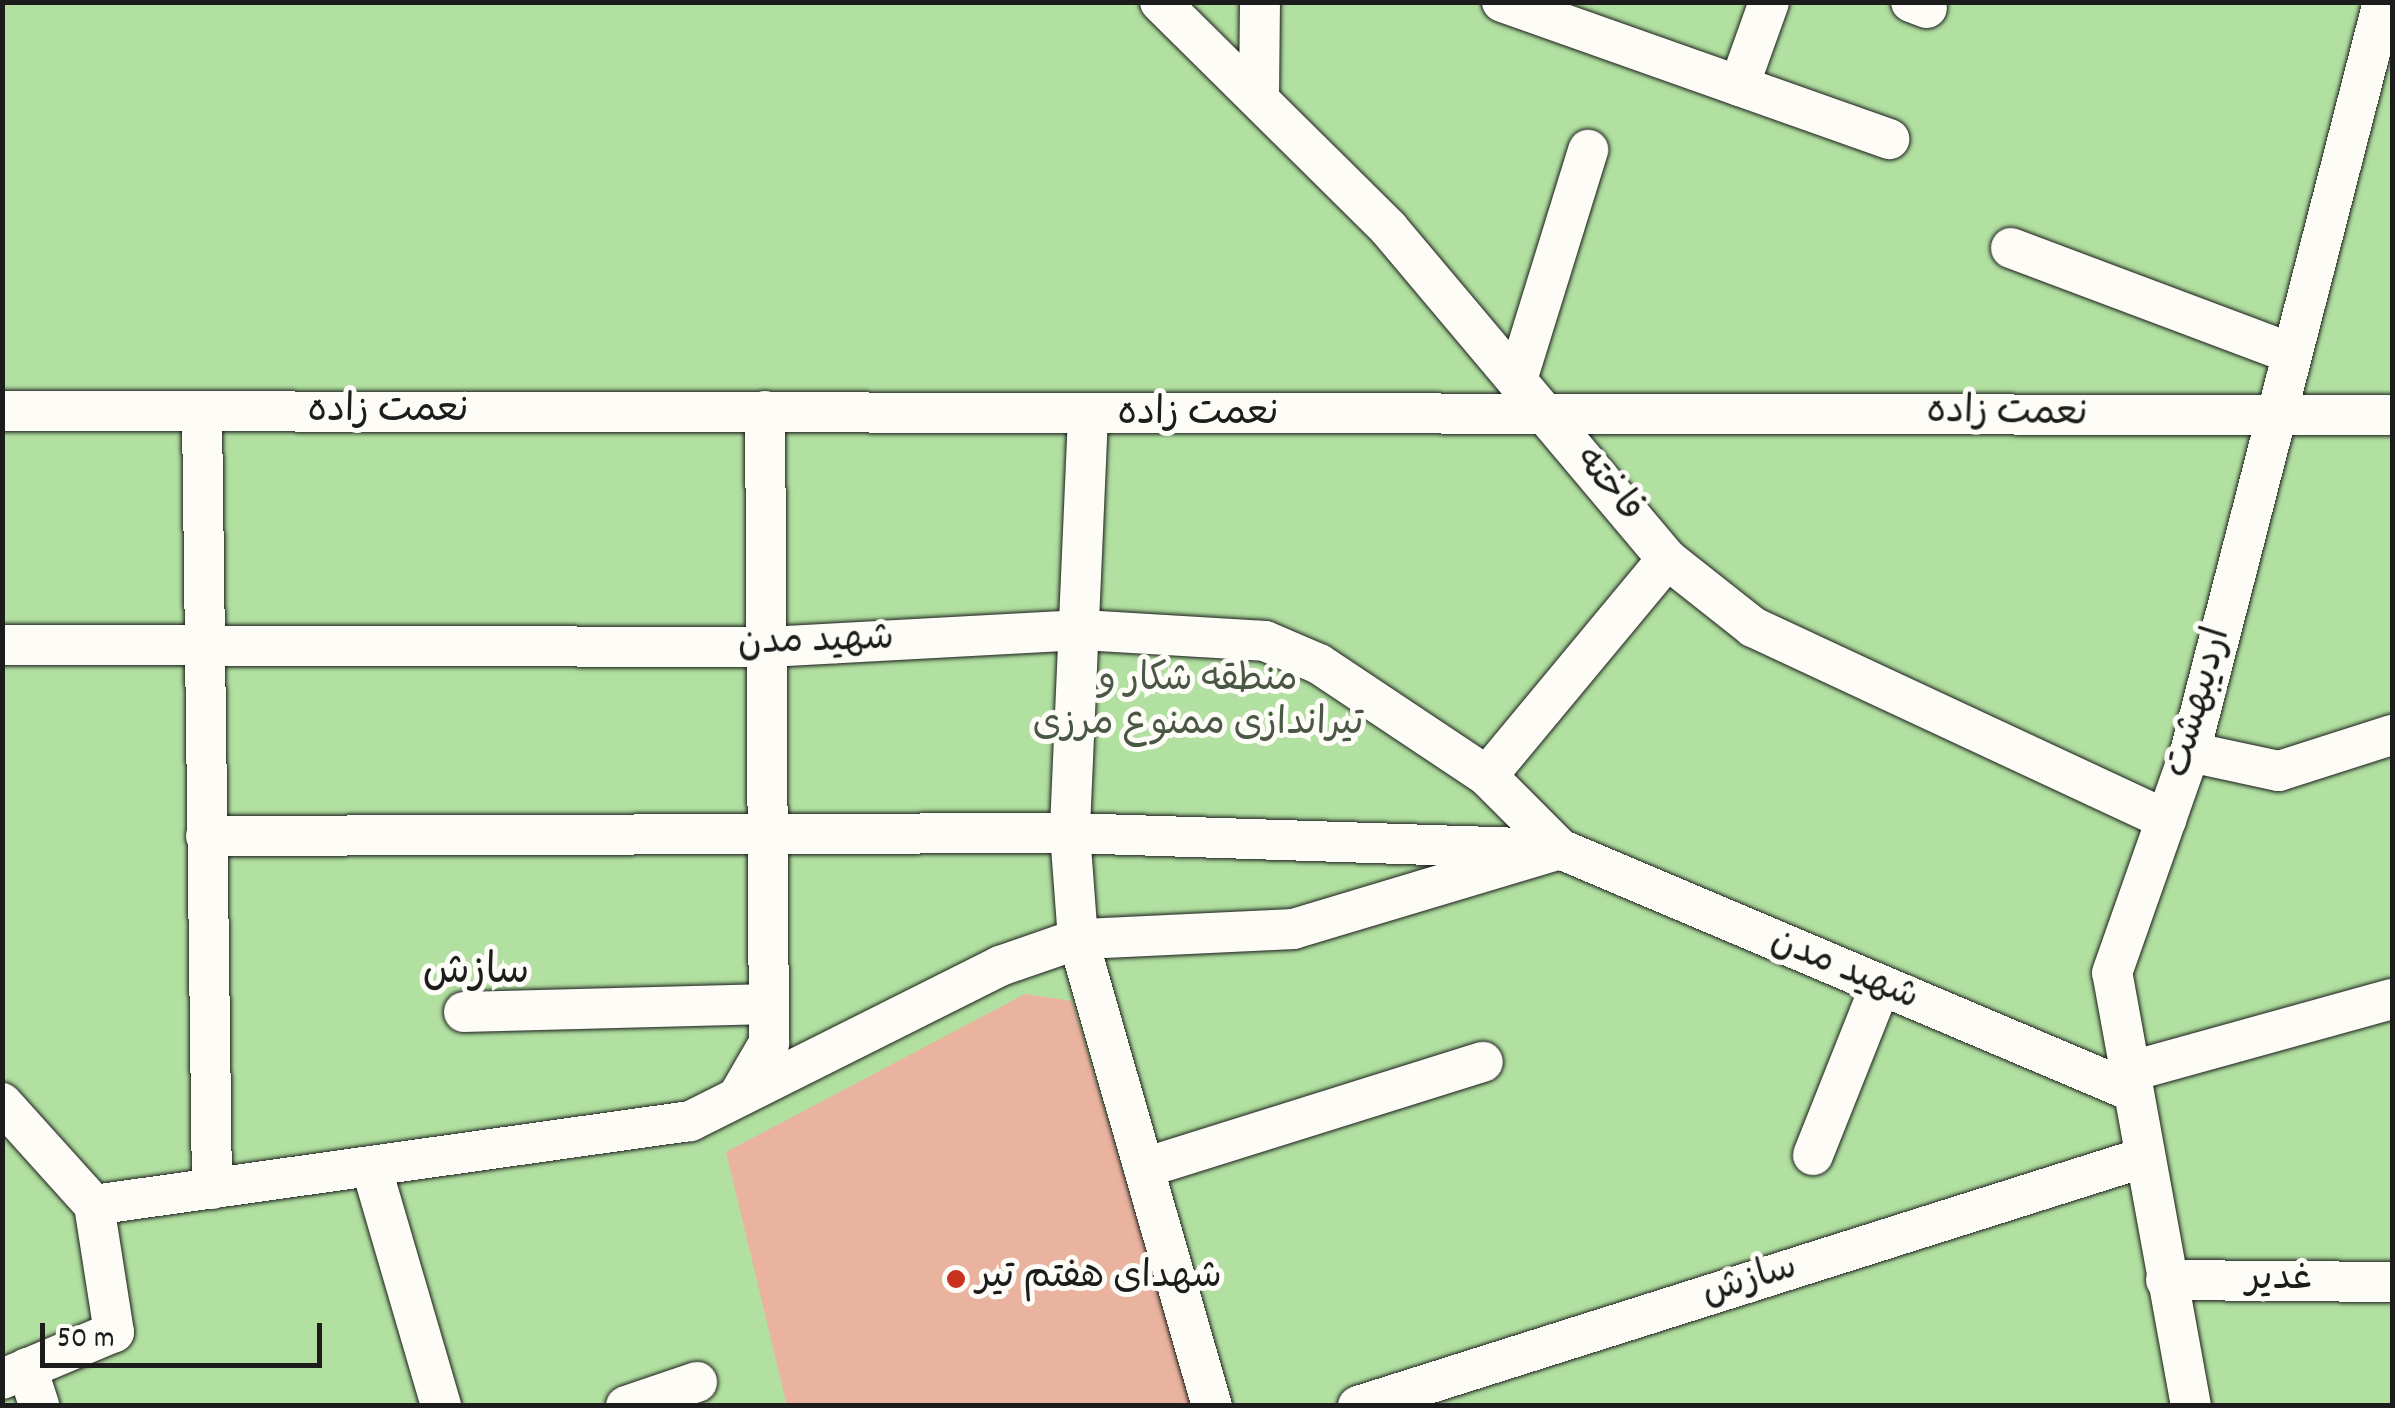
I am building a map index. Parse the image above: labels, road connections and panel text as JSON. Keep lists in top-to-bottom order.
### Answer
{
  "streets": {
    "street": [
      "نعمت زاده",
      "فاخته",
      "شهید مدن",
      "اردیبهشت",
      "غدیر",
      "سازش"
    ]
  },
  "crossings": [
    ["نعمت زاده", "فاخته"],
    ["نعمت زاده", "اردیبهشت"],
    ["فاخته", "اردیبهشت"],
    ["شهید مدن", "اردیبهشت"],
    ["اردیبهشت", "غدیر"],
    ["اردیبهشت", "سازش"]
  ],
  "districts": ["سازش"],
  "parks": ["منطقه شکار و تیراندازی ممنوع مرزی"],
  "places": ["شهدای هفتم تیر"],
  "scale_bar": "50 m"
}
